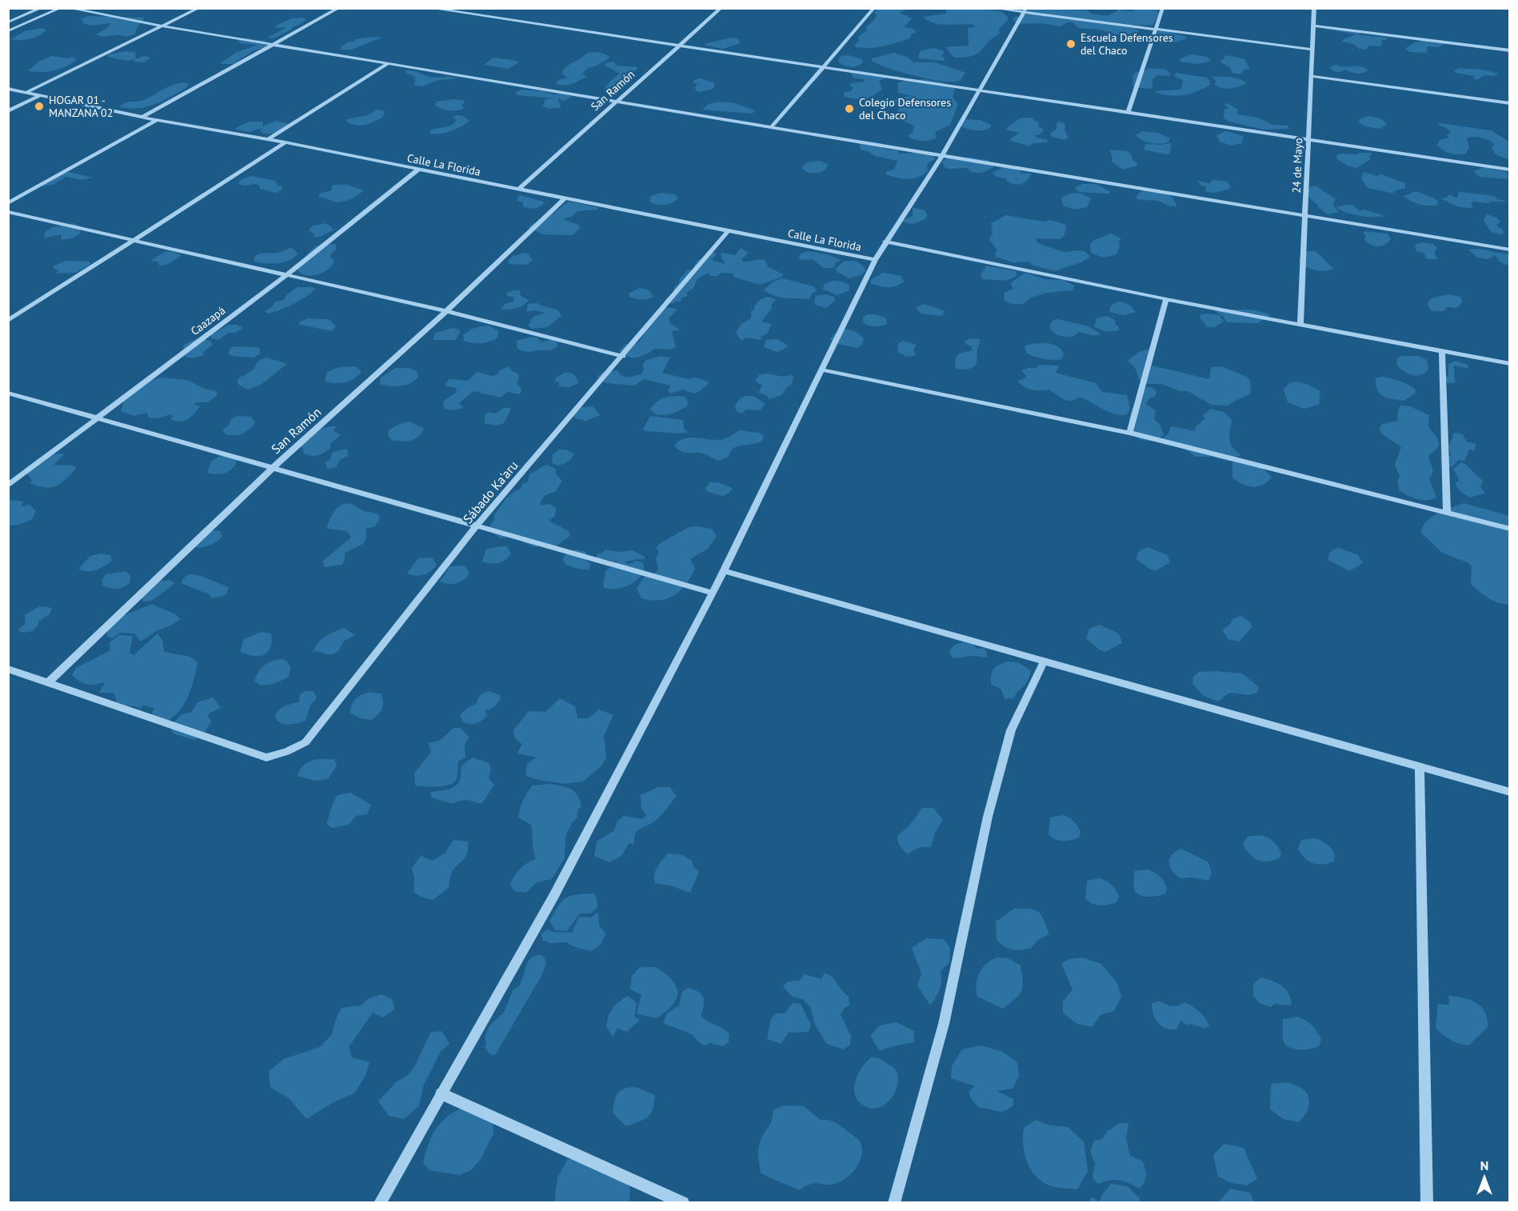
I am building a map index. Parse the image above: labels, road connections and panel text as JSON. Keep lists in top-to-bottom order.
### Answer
{
  "streets": {
    "street": [
      "San Ramón",
      "Calle La Florida",
      "24 de Mayo",
      "Caazapá",
      "Sábado Ka'aru"
    ]
  },
  "crossings": [
    ["San Ramón", "Calle La Florida"],
    ["San Ramón", "Sábado Ka'aru"],
    ["Calle La Florida", "Caazapá"],
    ["Calle La Florida", "Sábado Ka'aru"]
  ],
  "places": ["Escuela Defensores del Chaco", "HOGAR 01 - MANZANA 02", "Colegio Defensores del Chaco"],
  "north": "top"
}
